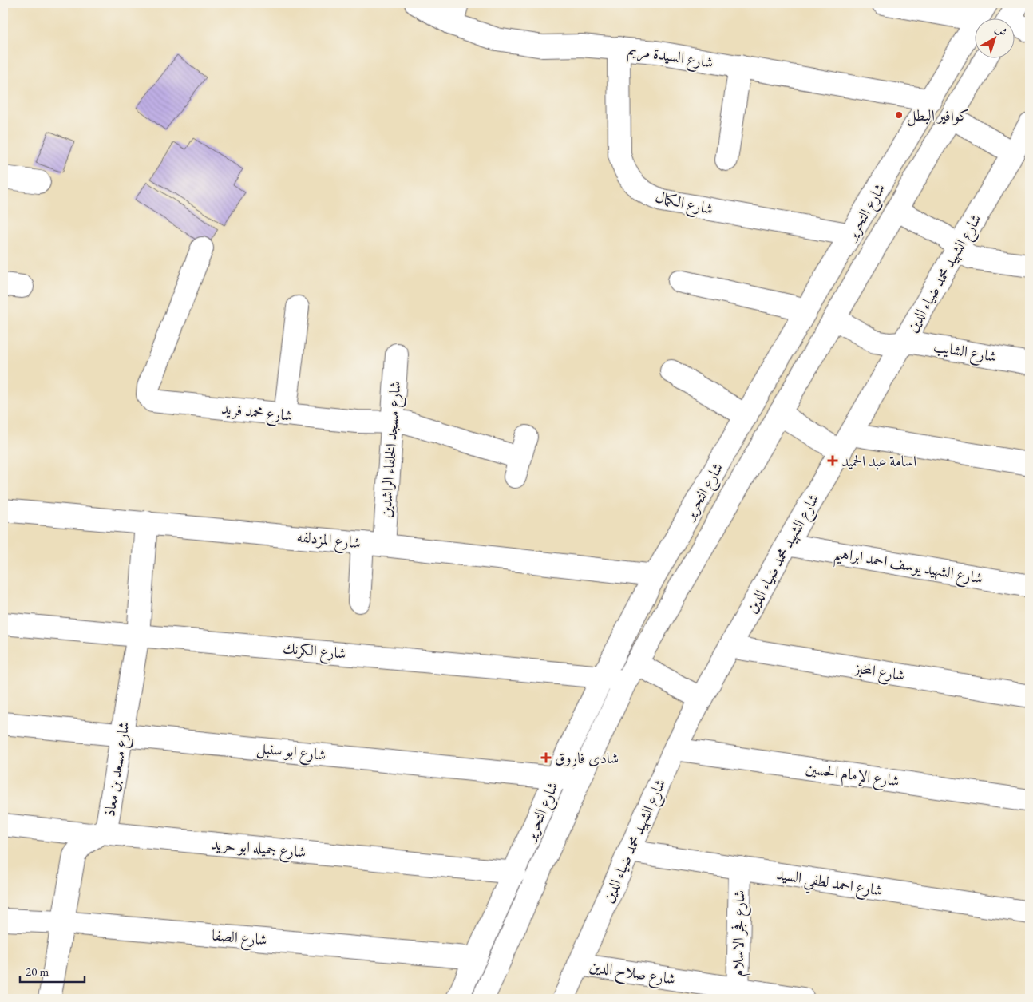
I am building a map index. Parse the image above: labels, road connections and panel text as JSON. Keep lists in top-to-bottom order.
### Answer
{
  "streets": {
    "street": [
      "شارع السيدة مريم",
      "شارع الكمال",
      "شارع التحرير",
      "شارع الشهيد محمد ضياء الدين",
      "شارع الشايب",
      "شارع محمد فريد",
      "شارع مسجد الخلفاء الراشدين",
      "شارع المزدلفه",
      "شارع الشهيد يوسف احمد ابراهيم",
      "شارع الكرنك",
      "شارع المخبز",
      "شارع ابو سنبل",
      "شارع مسعد بن معاذ",
      "شارع الإمام الحسين",
      "شارع جميله ابو حريد",
      "شارع احمد لطفي السيد",
      "شارع فجر الاسلام",
      "شارع الصفا",
      "شارع صلاح الدين"
    ]
  },
  "crossings": [
    ["شارع السيدة مريم", "شارع الكمال"],
    ["شارع السيدة مريم", "شارع التحرير"],
    ["شارع الكمال", "شارع التحرير"],
    ["شارع التحرير", "شارع الشايب"],
    ["شارع التحرير", "شارع المزدلفه"],
    ["شارع التحرير", "شارع الكرنك"],
    ["شارع التحرير", "شارع ابو سنبل"],
    ["شارع التحرير", "شارع جميله ابو حريد"],
    ["شارع التحرير", "شارع الصفا"],
    ["شارع الشهيد محمد ضياء الدين", "شارع الشايب"],
    ["شارع الشهيد محمد ضياء الدين", "شارع الشهيد يوسف احمد ابراهيم"],
    ["شارع الشهيد محمد ضياء الدين", "شارع المخبز"],
    ["شارع الشهيد محمد ضياء الدين", "شارع الإمام الحسين"],
    ["شارع الشهيد محمد ضياء الدين", "شارع احمد لطفي السيد"],
    ["شارع الشهيد محمد ضياء الدين", "شارع صلاح الدين"],
    ["شارع محمد فريد", "شارع مسجد الخلفاء الراشدين"],
    ["شارع مسجد الخلفاء الراشدين", "شارع المزدلفه"],
    ["شارع المزدلفه", "شارع مسعد بن معاذ"],
    ["شارع الكرنك", "شارع مسعد بن معاذ"],
    ["شارع ابو سنبل", "شارع مسعد بن معاذ"],
    ["شارع مسعد بن معاذ", "شارع جميله ابو حريد"],
    ["شارع مسعد بن معاذ", "شارع الصفا"],
    ["شارع احمد لطفي السيد", "شارع فجر الاسلام"],
    ["شارع فجر الاسلام", "شارع صلاح الدين"]
  ],
  "places": {
    "other": ["كوافير البطل"],
    "health": ["اسامة عبد الحميد", "شادى فاروق"]
  },
  "scale_bar": "20 m",
  "north": "top right"
}
